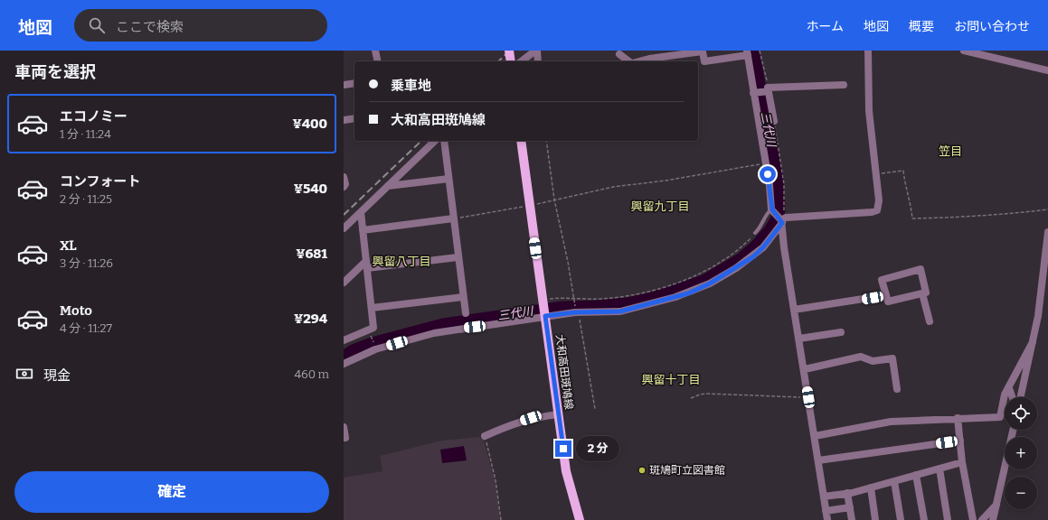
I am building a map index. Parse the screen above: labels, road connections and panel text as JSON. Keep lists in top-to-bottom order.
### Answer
{
  "streets": {
    "main road": ["大和高田斑鳩線"]
  },
  "districts": [
    "笠目",
    "興留九丁目",
    "興留八丁目",
    "興留十丁目"
  ],
  "water": ["三代川"],
  "places": ["斑鳩町立図書館"],
  "page": {
    "header": "地図",
    "search": "ここで検索",
    "nav": [
      "ホーム",
      "地図",
      "概要",
      "お問い合わせ"
    ],
    "heading": "車両を選択",
    "banner": ["乗車地", "大和高田斑鳩線"],
    "list": [
      {
        "name": "エコノミー",
        "note": "1 分 · 11:24",
        "value": "¥400"
      },
      {
        "name": "コンフォート",
        "note": "2 分 · 11:25",
        "value": "¥540"
      },
      {
        "name": "XL",
        "note": "3 分 · 11:26",
        "value": "¥681"
      },
      {
        "name": "Moto",
        "note": "4 分 · 11:27",
        "value": "¥294"
      }
    ],
    "pay": ["現金", "460 m"],
    "map_buttons": ["+", "−"],
    "bubble": "2 分",
    "buttons": "確定"
  }
}
